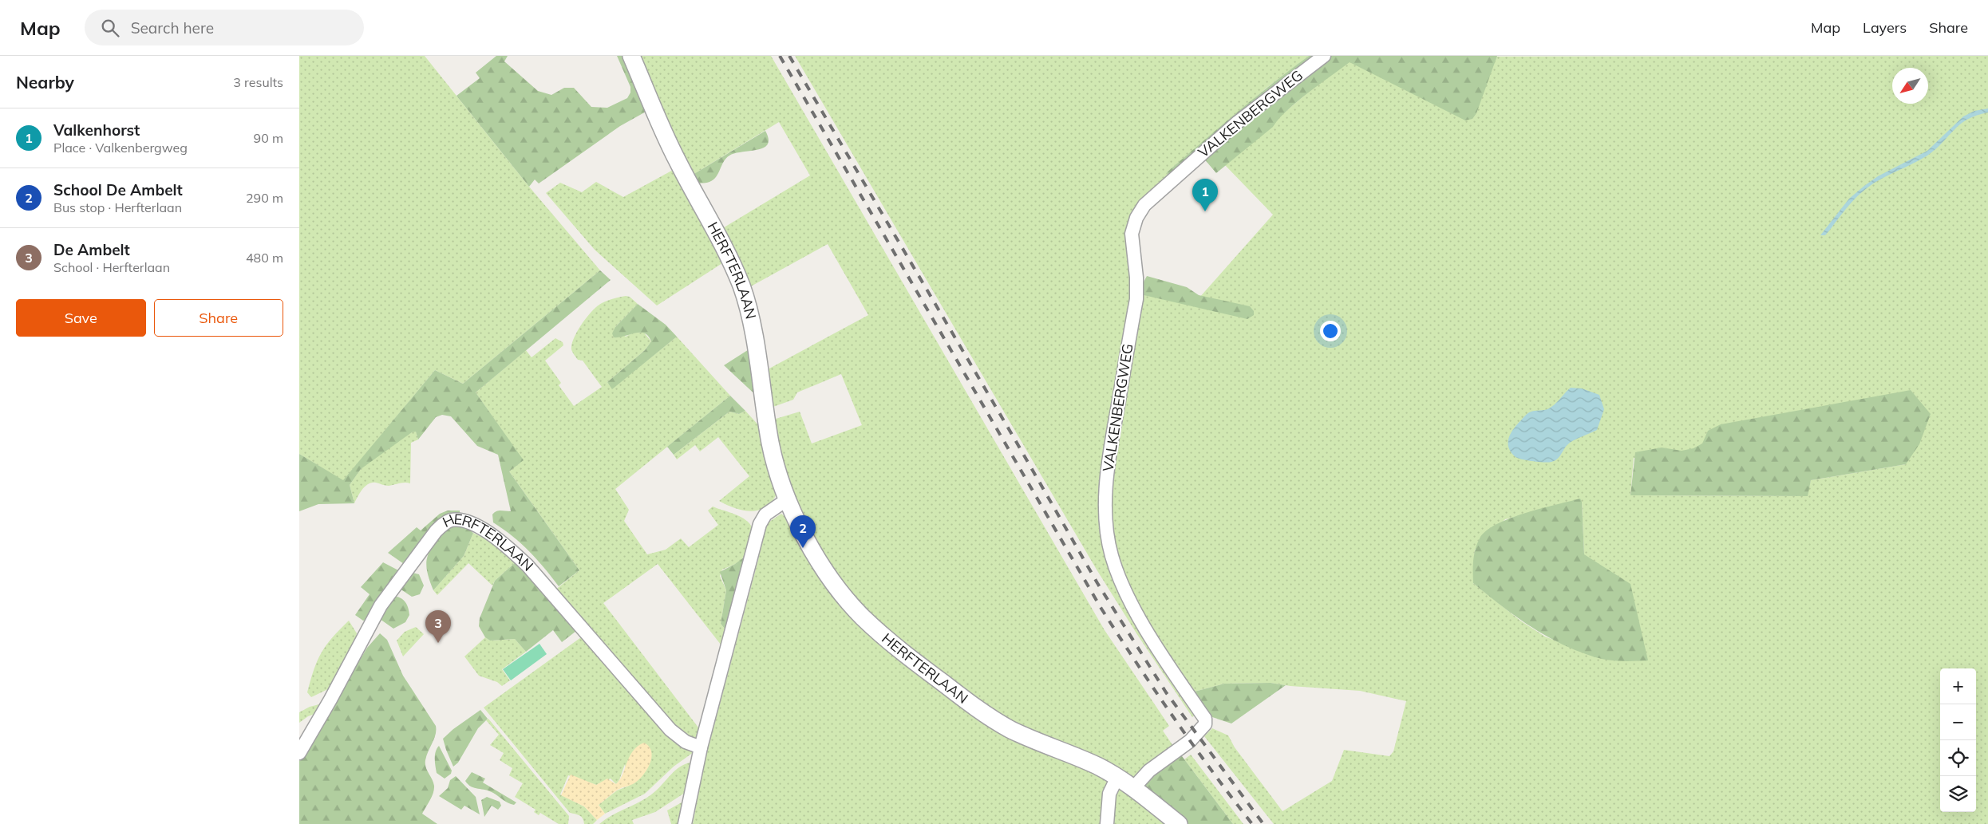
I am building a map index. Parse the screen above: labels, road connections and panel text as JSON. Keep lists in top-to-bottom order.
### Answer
{
  "streets": {
    "street": ["VALKENBERGWEG", "HERFTERLAAN"]
  },
  "crossings": [
    ["VALKENBERGWEG", "HERFTERLAAN"]
  ],
  "north": "bottom left",
  "page": {
    "header": "Map",
    "search": "Search here",
    "nav": ["Map", "Layers", "Share"],
    "heading": ["Nearby", "3 results"],
    "list": [
      {
        "mark": "1",
        "name": "Valkenhorst",
        "note": "Place · Valkenbergweg",
        "value": "90 m"
      },
      {
        "mark": "2",
        "name": "School De Ambelt",
        "note": "Bus stop · Herfterlaan",
        "value": "290 m"
      },
      {
        "mark": "3",
        "name": "De Ambelt",
        "note": "School · Herfterlaan",
        "value": "480 m"
      }
    ],
    "pins": ["1", "2", "3"],
    "buttons": ["Save", "Share"],
    "map_buttons": ["+", "−"]
  }
}
